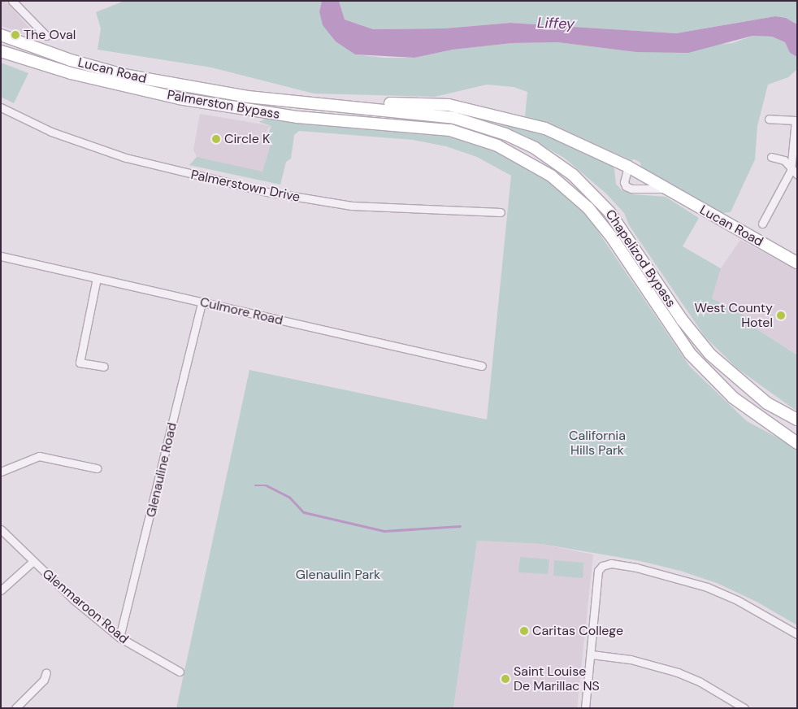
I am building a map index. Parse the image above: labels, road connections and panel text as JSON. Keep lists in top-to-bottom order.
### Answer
{
  "streets": {
    "main road": ["Lucan Road", "Palmerston Bypass", "Chapelizod Bypass"],
    "street": [
      "Palmerstown Drive",
      "Culmore Road",
      "Glenauline Road",
      "Glenmaroon Road"
    ]
  },
  "crossings": [
    ["Lucan Road", "Chapelizod Bypass"],
    ["Palmerston Bypass", "Chapelizod Bypass"],
    ["Culmore Road", "Glenauline Road"],
    ["Glenauline Road", "Glenmaroon Road"]
  ],
  "water": ["Liffey"],
  "parks": ["California Hills Park", "Glenaulin Park"],
  "places": [
    "The Oval",
    "Circle K",
    "West County Hotel",
    "Caritas College",
    "Saint Louise De Marillac NS"
  ]
}
